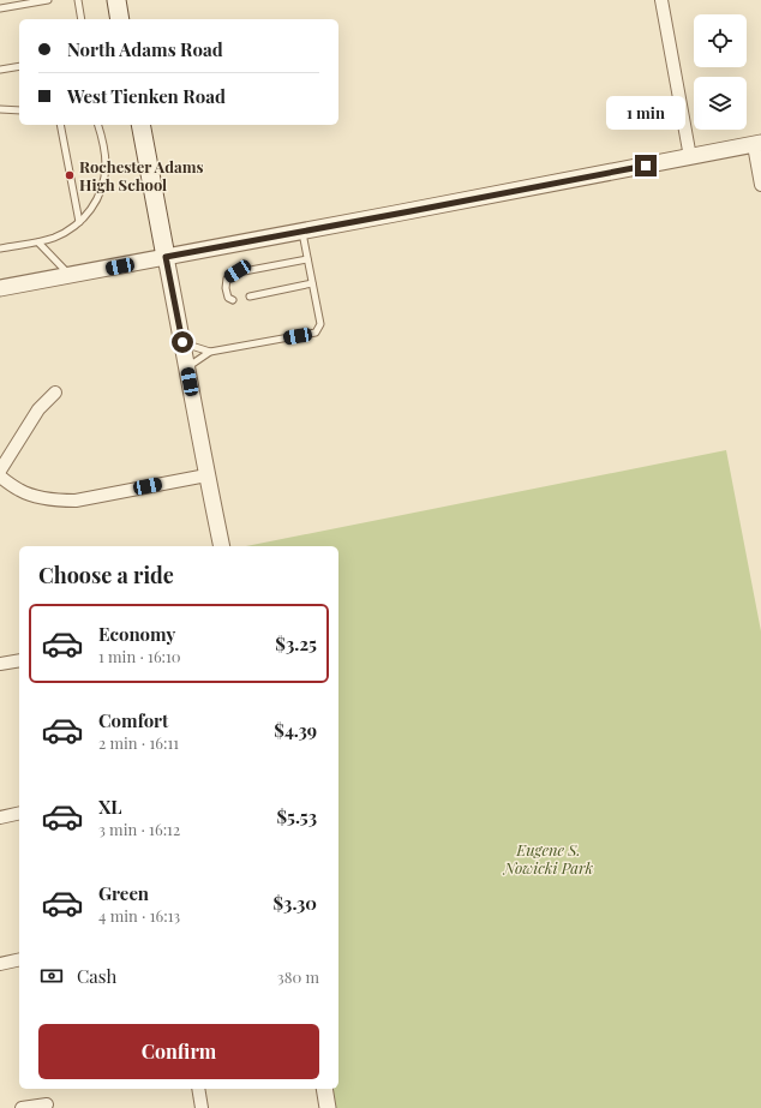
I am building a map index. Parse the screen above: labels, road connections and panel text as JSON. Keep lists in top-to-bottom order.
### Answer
{
  "parks": ["Eugene S. Nowicki Park"],
  "places": ["Rochester Adams High School"],
  "page": {
    "banner": ["North Adams Road", "West Tienken Road"],
    "bubble": "1 min",
    "heading": "Choose a ride",
    "list": [
      {
        "name": "Economy",
        "note": "1 min · 16:10",
        "value": "$3.25"
      },
      {
        "name": "Comfort",
        "note": "2 min · 16:11",
        "value": "$4.39"
      },
      {
        "name": "XL",
        "note": "3 min · 16:12",
        "value": "$5.53"
      },
      {
        "name": "Green",
        "note": "4 min · 16:13",
        "value": "$3.30"
      }
    ],
    "pay": ["Cash", "380 m"],
    "buttons": "Confirm"
  }
}
